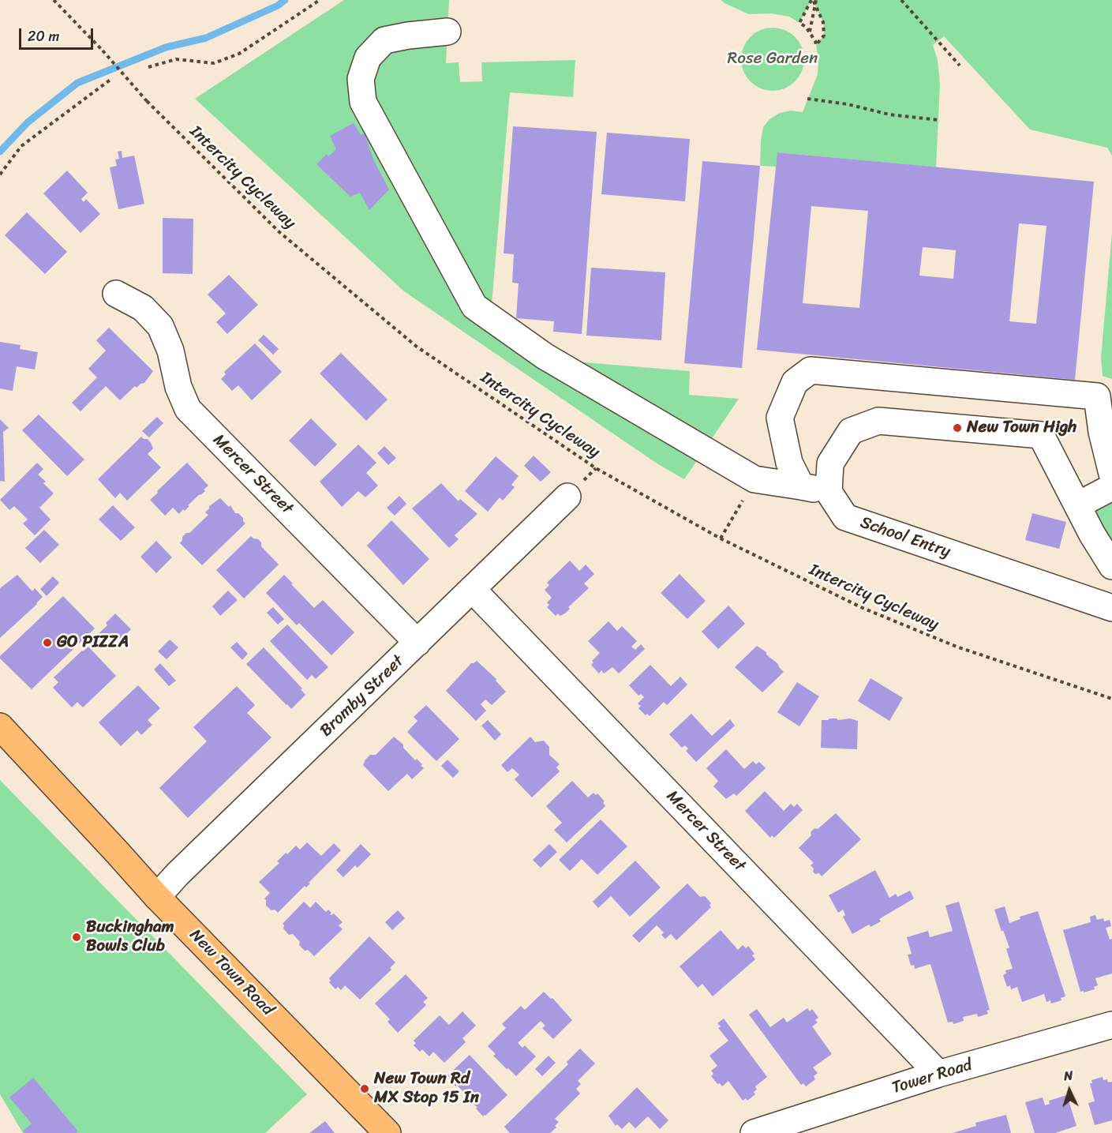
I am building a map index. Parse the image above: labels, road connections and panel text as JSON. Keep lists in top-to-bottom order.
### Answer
{
  "streets": {
    "main road": ["New Town Road"],
    "street": [
      "Mercer Street",
      "School Entry",
      "Bromby Street",
      "Tower Road"
    ],
    "path": ["Intercity Cycleway"]
  },
  "crossings": [
    ["Mercer Street", "Bromby Street"],
    ["Mercer Street", "Tower Road"],
    ["Bromby Street", "New Town Road"]
  ],
  "parks": ["Rose Garden"],
  "places": [
    "New Town High",
    "GO PIZZA",
    "Buckingham Bowls Club",
    "New Town Rd MX Stop 15 In"
  ],
  "scale_bar": "20 m",
  "north": "top"
}
